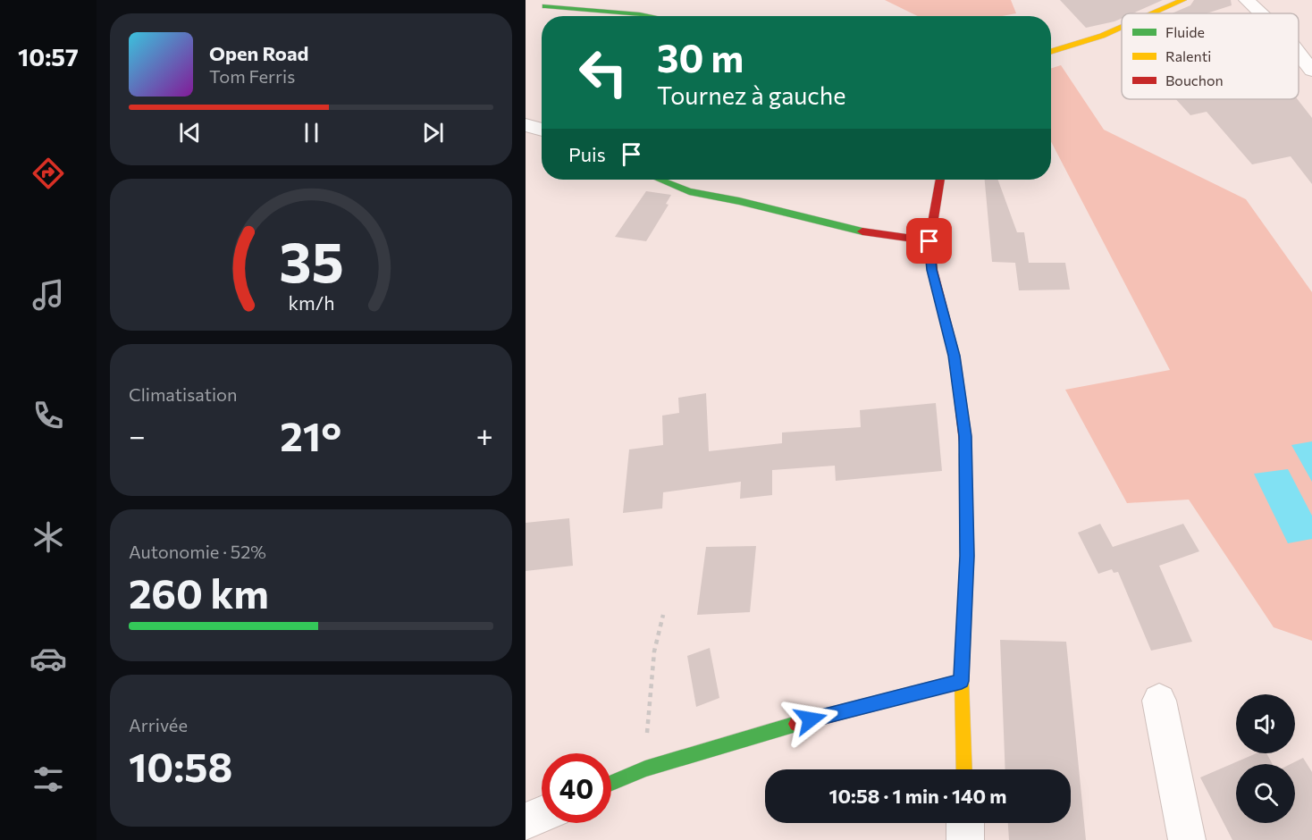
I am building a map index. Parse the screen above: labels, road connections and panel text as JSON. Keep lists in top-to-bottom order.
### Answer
{
  "legend": ["Fluide", "Ralenti", "Bouchon"],
  "page": {
    "tabs": "10:57",
    "turn": ["30 m", "Tournez à gauche"],
    "song": ["Open Road", "Tom Ferris"],
    "then": "Puis",
    "tile": [
      "Climatisation",
      ["Autonomie · 52%", "260 km"],
      ["Arrivée", "10:58"]
    ],
    "heat": ["−", "21°", "+"],
    "limit": "40",
    "trip": "10:58 · 1 min · 140 m",
    "gauge": ["35", "km/h"]
  }
}
